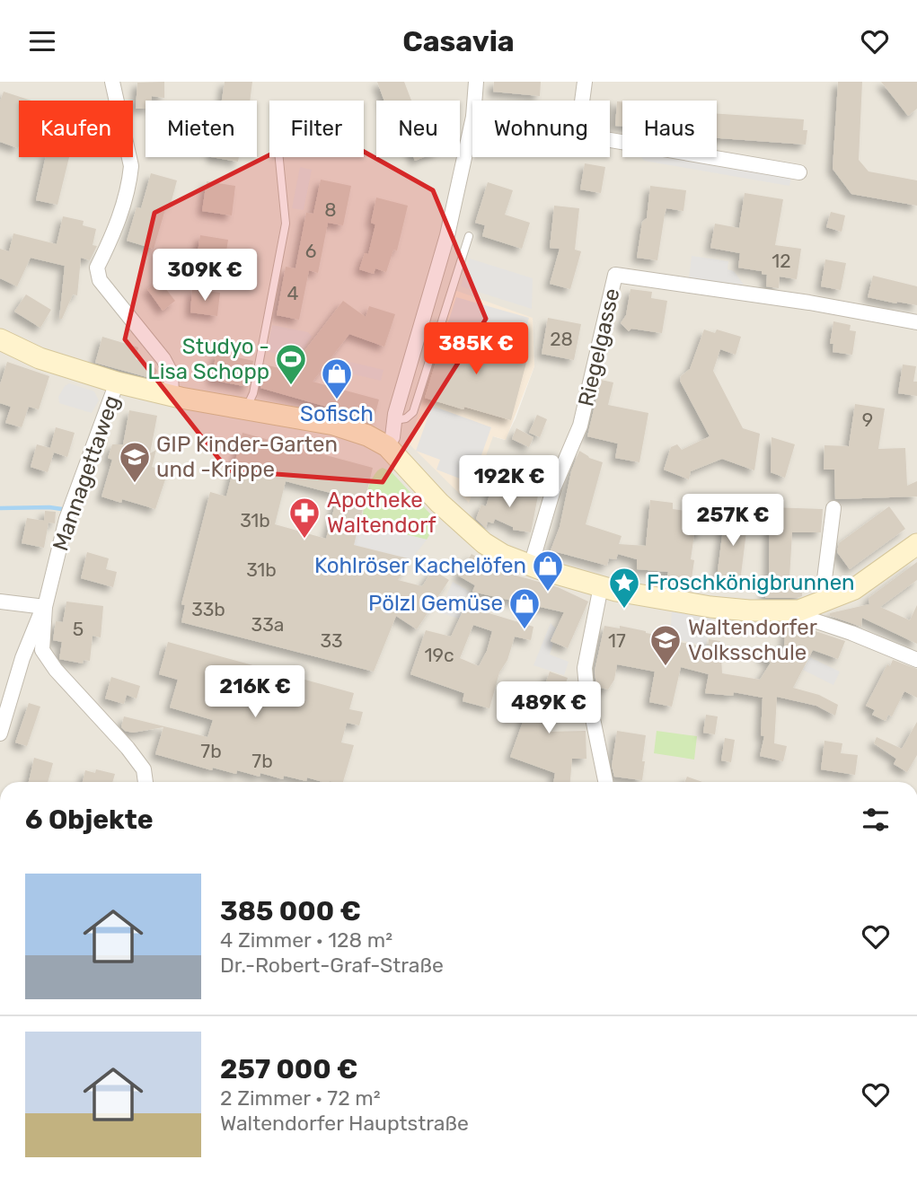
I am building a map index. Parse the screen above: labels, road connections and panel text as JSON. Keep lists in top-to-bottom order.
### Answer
{
  "streets": {
    "street": ["Riegelgasse", "Mannagettaweg"]
  },
  "places": {
    "sports": ["Studyo - Lisa Schopp"],
    "shop": ["Sofisch", "Kohlröser Kachelöfen", "Pölzl Gemüse"],
    "school or university": ["GIP Kinder-Garten und -Krippe", "Waltendorfer Volksschule"],
    "pharmacy": ["Apotheke Waltendorf"],
    "place": ["Froschkönigbrunnen"]
  },
  "house_numbers": [
    "8",
    "6",
    "12",
    "4",
    "28",
    "9",
    "31b",
    "31b",
    "33b",
    "33a",
    "5",
    "33",
    "17",
    "19c",
    "7b",
    "7b"
  ],
  "page": {
    "header": "Casavia",
    "chip": [
      "Kaufen",
      "Mieten",
      "Filter",
      "Neu",
      "Wohnung",
      "Haus"
    ],
    "price": [
      "309K €",
      "385K €",
      "192K €",
      "257K €",
      "216K €",
      "489K €"
    ],
    "heading": "6 Objekte",
    "list": [
      {
        "name": "385 000 €",
        "note": "4 Zimmer · 128 m² · Dr.-Robert-Graf-Straße"
      },
      {
        "name": "257 000 €",
        "note": "2 Zimmer · 72 m² · Waltendorfer Hauptstraße"
      }
    ]
  }
}
